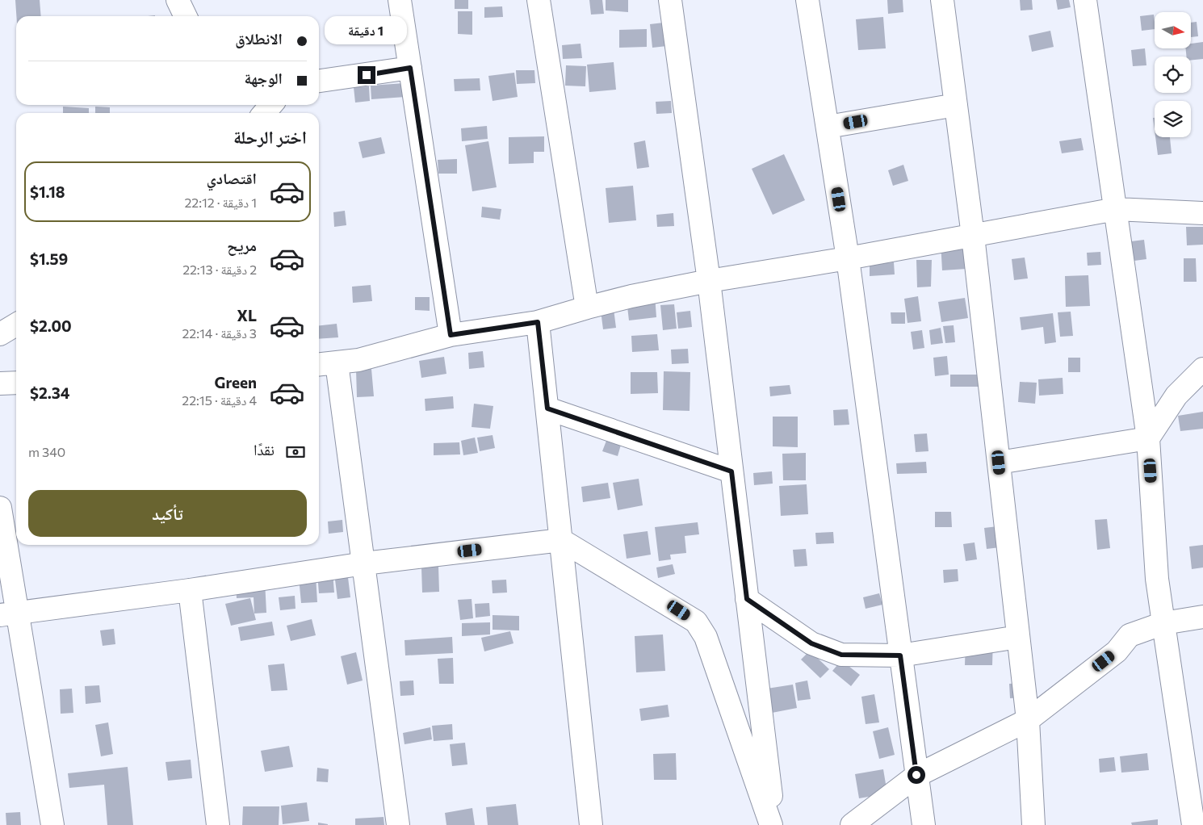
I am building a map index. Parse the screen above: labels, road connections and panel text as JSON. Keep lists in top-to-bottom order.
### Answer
{
  "north": "right",
  "page": {
    "bubble": "1 دقيقة",
    "banner": ["الانطلاق", "الوجهة"],
    "heading": "اختر الرحلة",
    "list": [
      {
        "name": "اقتصادي",
        "note": "1 دقيقة · 22:12",
        "value": "$1.18"
      },
      {
        "name": "مريح",
        "note": "2 دقيقة · 22:13",
        "value": "$1.59"
      },
      {
        "name": "XL",
        "note": "3 دقيقة · 22:14",
        "value": "$2.00"
      },
      {
        "name": "Green",
        "note": "4 دقيقة · 22:15",
        "value": "$2.34"
      }
    ],
    "pay": ["نقدًا", "340 m"],
    "buttons": "تأكيد"
  }
}
